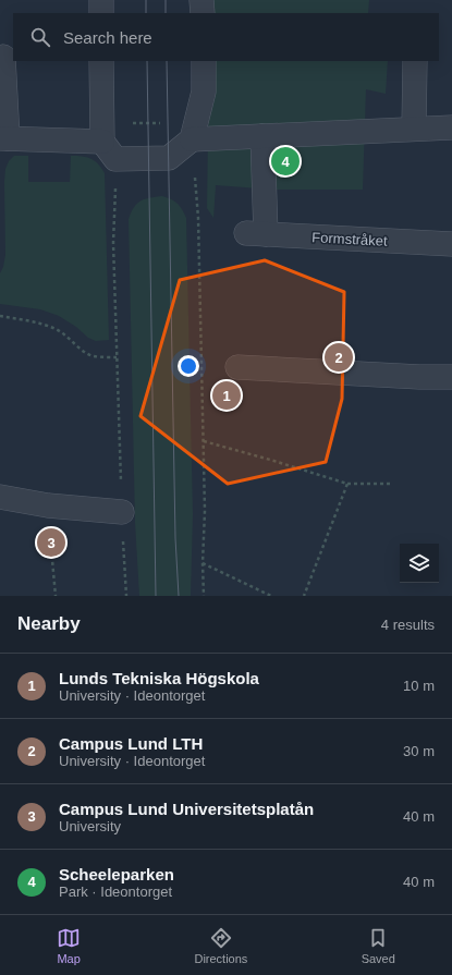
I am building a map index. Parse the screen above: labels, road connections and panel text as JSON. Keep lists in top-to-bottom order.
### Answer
{
  "streets": {
    "street": ["Formstråket"]
  },
  "page": {
    "search": "Search here",
    "pins": [
      "4",
      "2",
      "1",
      "3"
    ],
    "heading": ["Nearby", "4 results"],
    "list": [
      {
        "mark": "1",
        "name": "Lunds Tekniska Högskola",
        "note": "University · Ideontorget",
        "value": "10 m"
      },
      {
        "mark": "2",
        "name": "Campus Lund LTH",
        "note": "University · Ideontorget",
        "value": "30 m"
      },
      {
        "mark": "3",
        "name": "Campus Lund Universitetsplatån",
        "note": "University",
        "value": "40 m"
      },
      {
        "mark": "4",
        "name": "Scheeleparken",
        "note": "Park · Ideontorget",
        "value": "40 m"
      }
    ],
    "nav": ["Map", "Directions", "Saved"]
  }
}
